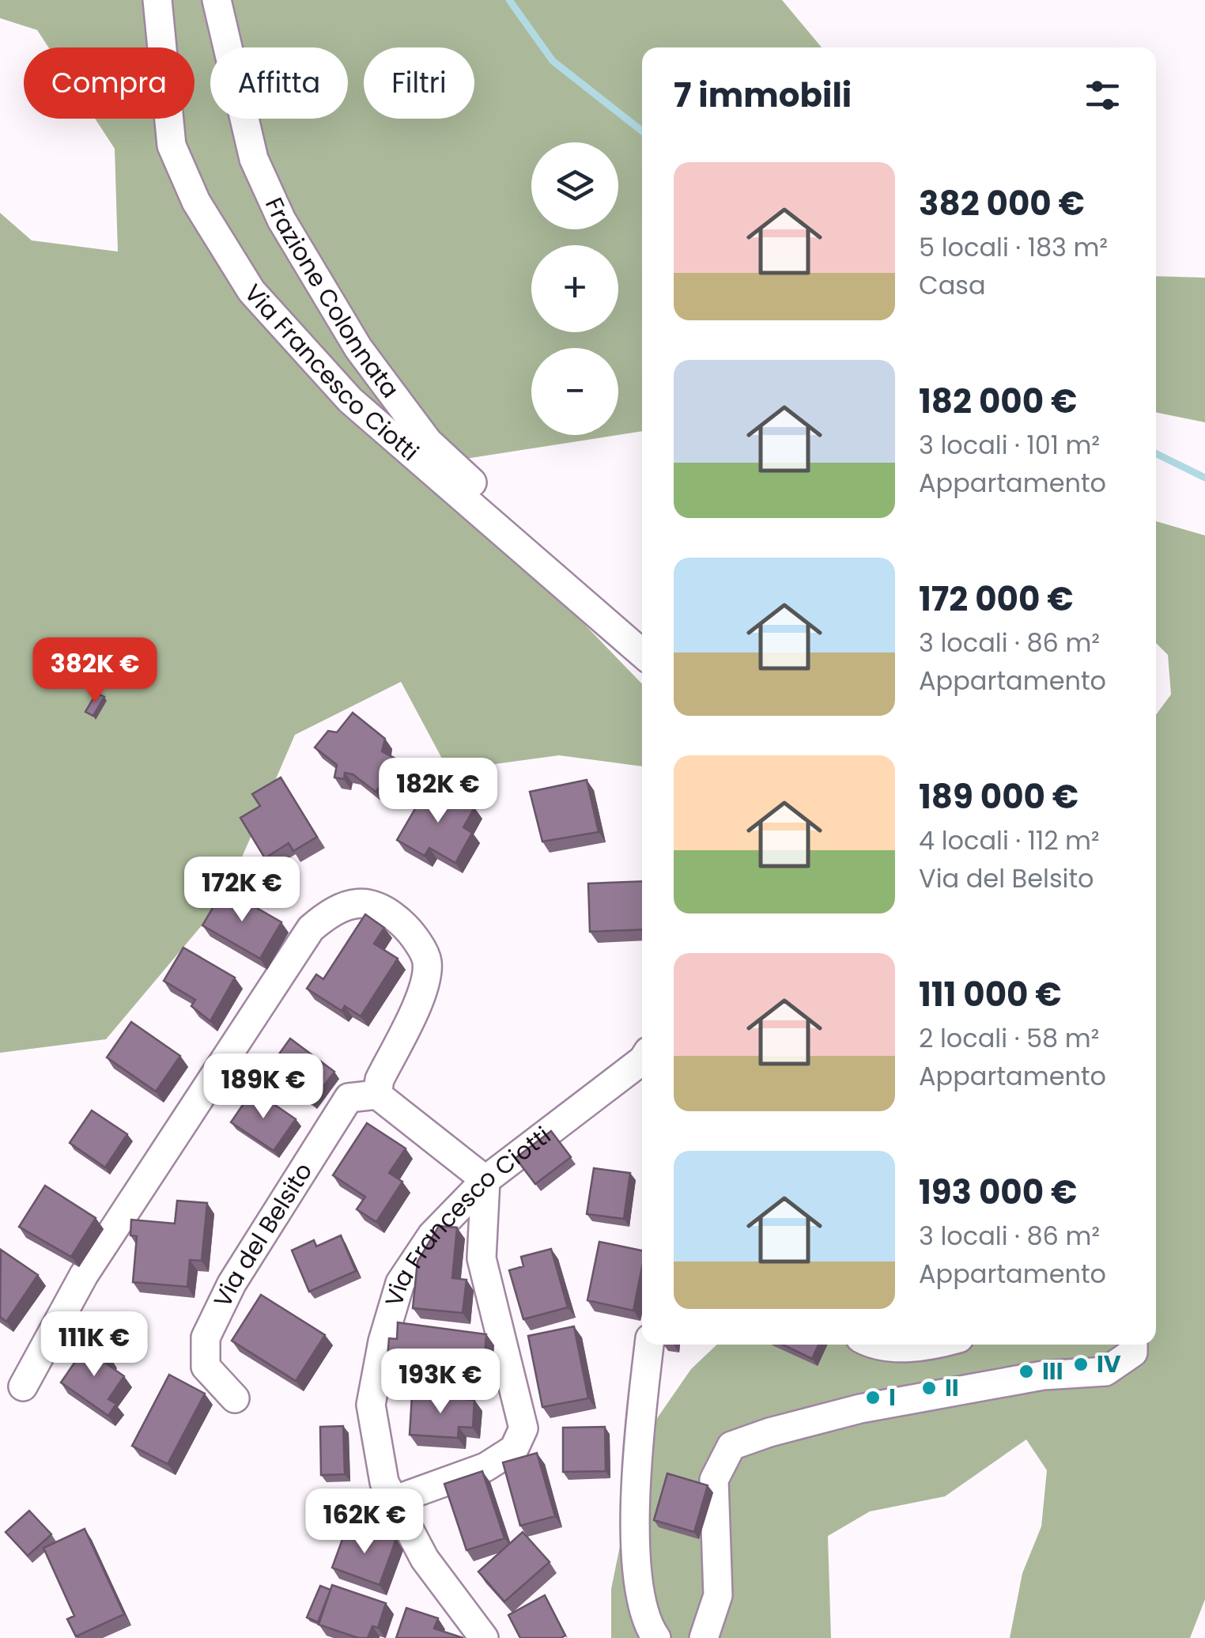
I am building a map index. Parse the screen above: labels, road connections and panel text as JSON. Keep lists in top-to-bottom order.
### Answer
{
  "streets": {
    "street": ["Frazione Colonnata", "Via Francesco Ciotti", "Via del Belsito"]
  },
  "crossings": [
    ["Frazione Colonnata", "Via Francesco Ciotti"]
  ],
  "places": [
    "IV",
    "III",
    "II",
    "I"
  ],
  "page": {
    "chip": ["Compra", "Affitta", "Filtri"],
    "heading": "7 immobili",
    "map_buttons": ["+", "−"],
    "list": [
      {
        "name": "382 000 €",
        "note": "5 locali · 183 m² · Casa"
      },
      {
        "name": "182 000 €",
        "note": "3 locali · 101 m² · Appartamento"
      },
      {
        "name": "172 000 €",
        "note": "3 locali · 86 m² · Appartamento"
      },
      {
        "name": "189 000 €",
        "note": "4 locali · 112 m² · Via del Belsito"
      },
      {
        "name": "111 000 €",
        "note": "2 locali · 58 m² · Appartamento"
      },
      {
        "name": "193 000 €",
        "note": "3 locali · 86 m² · Appartamento"
      }
    ],
    "price": [
      "382K €",
      "182K €",
      "172K €",
      "189K €",
      "111K €",
      "193K €",
      "162K €"
    ]
  }
}
